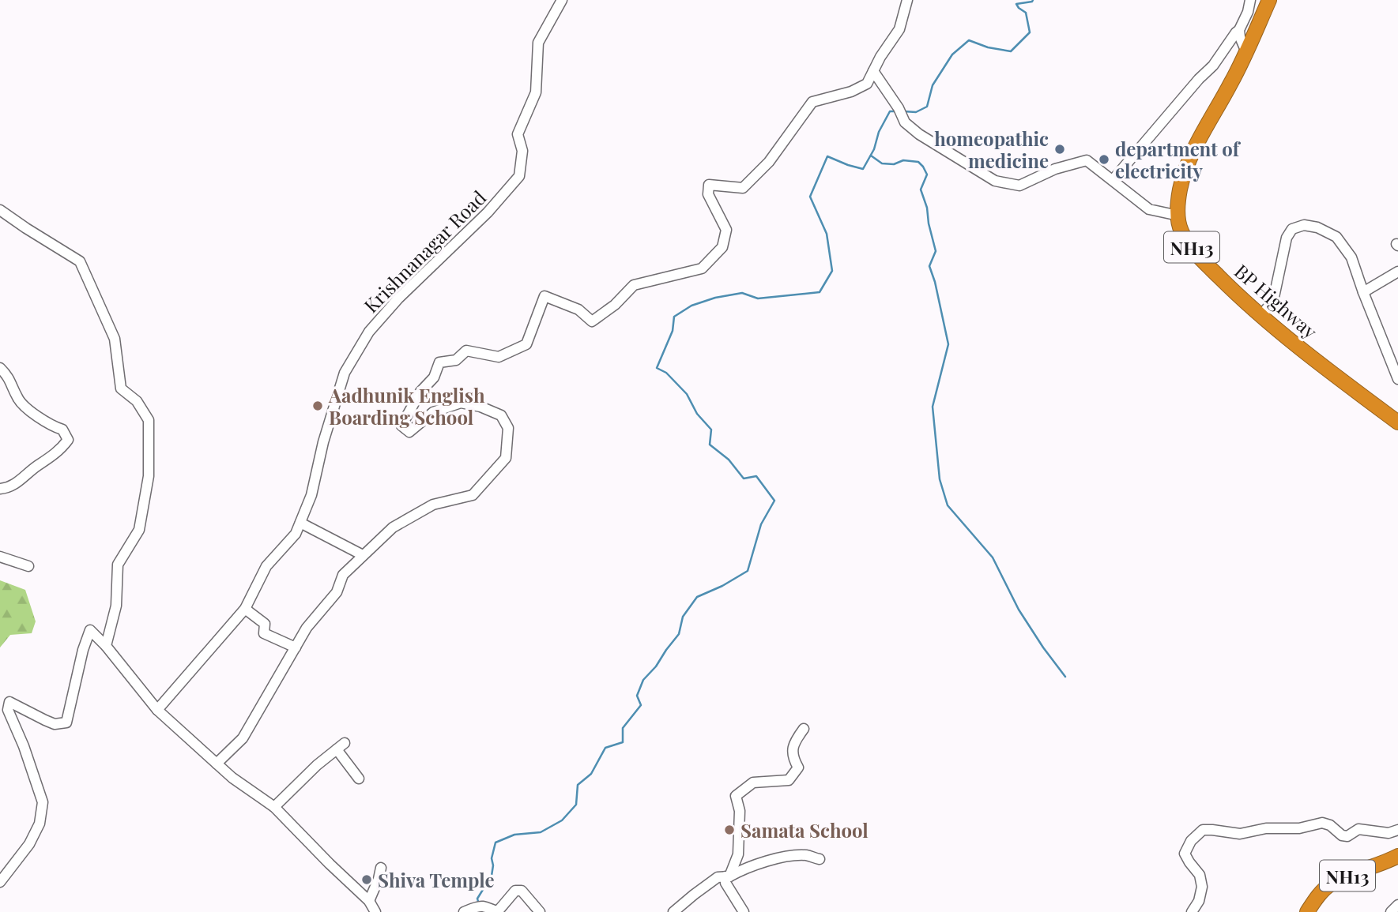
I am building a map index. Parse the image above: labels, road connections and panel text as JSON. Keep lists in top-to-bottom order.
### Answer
{
  "streets": {
    "highway": ["NH13", "BP Highway"],
    "street": ["Krishnanagar Road"]
  },
  "places": [
    "homeopathic medicine",
    "department of electricity",
    "Aadhunik English Boarding School",
    "Samata School",
    "Shiva Temple"
  ]
}
